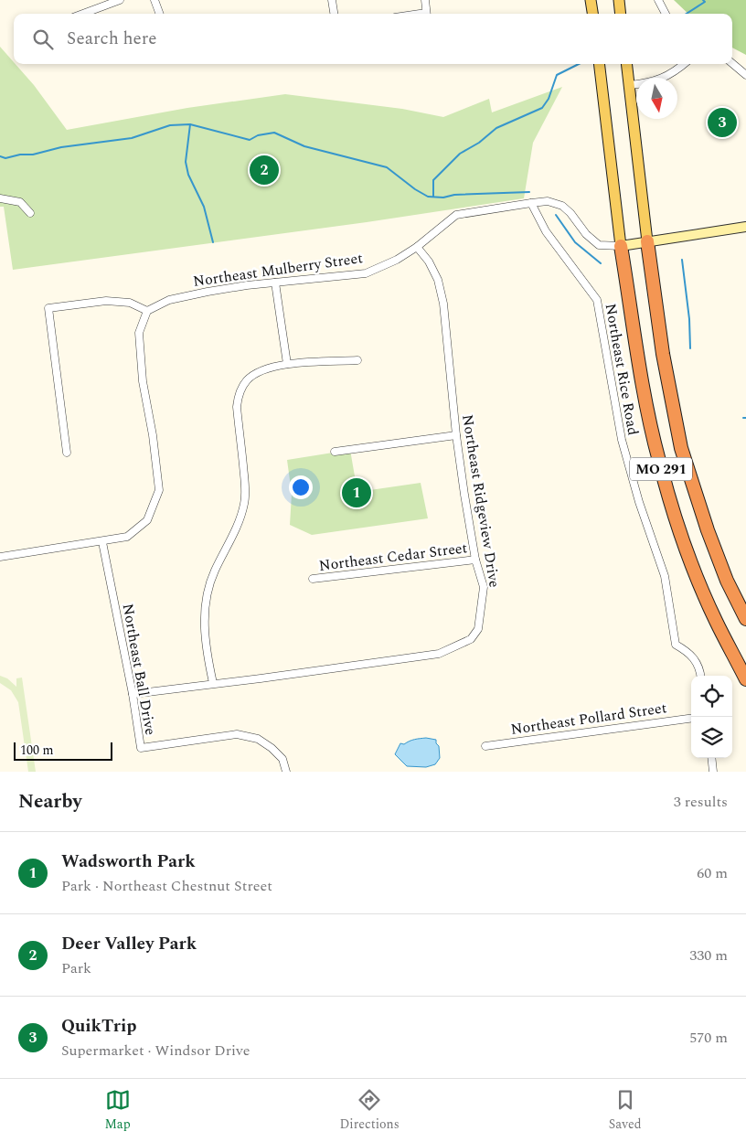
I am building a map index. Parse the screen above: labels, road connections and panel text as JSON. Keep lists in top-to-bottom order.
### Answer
{
  "streets": {
    "highway": ["MO 291"],
    "street": [
      "Northeast Mulberry Street",
      "Northeast Rice Road",
      "Northeast Ridgeview Drive",
      "Northeast Cedar Street",
      "Northeast Ball Drive",
      "Northeast Pollard Street"
    ]
  },
  "crossings": [
    ["Northeast Mulberry Street", "Northeast Rice Road"],
    ["Northeast Mulberry Street", "MO 291"],
    ["Northeast Mulberry Street", "Northeast Ridgeview Drive"],
    ["Northeast Ridgeview Drive", "Northeast Cedar Street"],
    ["Northeast Ridgeview Drive", "Northeast Ball Drive"]
  ],
  "scale_bar": "100 m",
  "north": "bottom",
  "page": {
    "search": "Search here",
    "pins": ["3", "2", "1"],
    "scale": "100 m",
    "heading": ["Nearby", "3 results"],
    "list": [
      {
        "mark": "1",
        "name": "Wadsworth Park",
        "note": "Park · Northeast Chestnut Street",
        "value": "60 m"
      },
      {
        "mark": "2",
        "name": "Deer Valley Park",
        "note": "Park",
        "value": "330 m"
      },
      {
        "mark": "3",
        "name": "QuikTrip",
        "note": "Supermarket · Windsor Drive",
        "value": "570 m"
      }
    ],
    "nav": ["Map", "Directions", "Saved"]
  }
}
